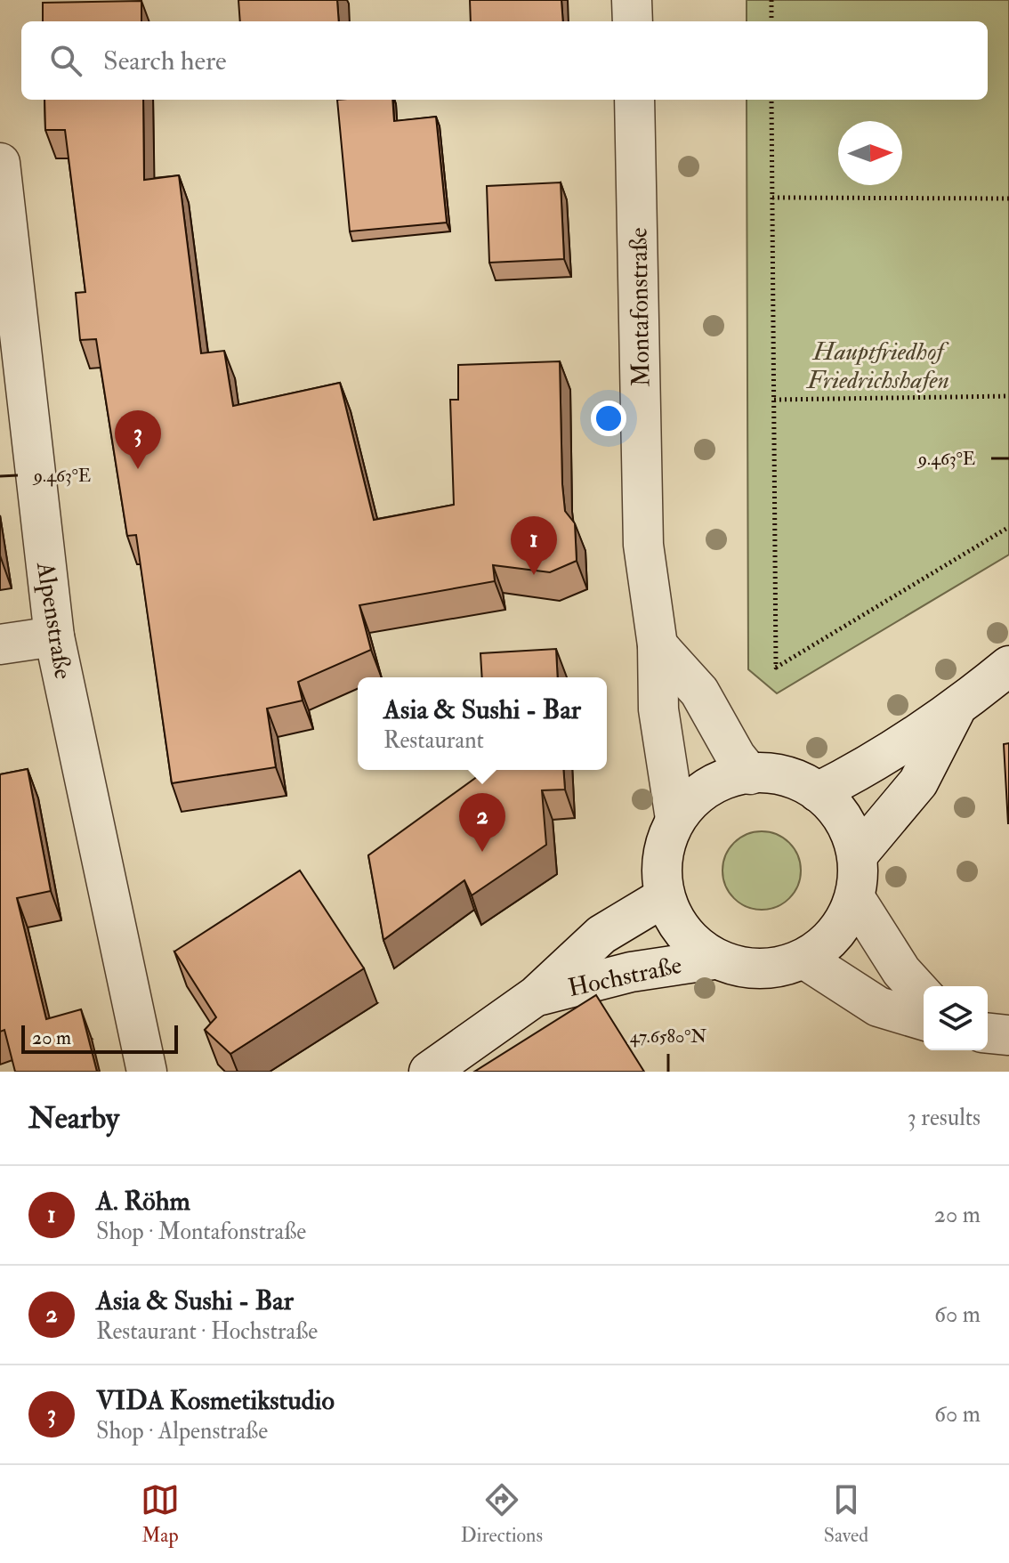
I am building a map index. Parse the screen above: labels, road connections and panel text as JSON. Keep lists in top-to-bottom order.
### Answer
{
  "streets": {
    "street": ["Montafonstraße", "Alpenstraße", "Hochstraße"]
  },
  "crossings": [
    ["Montafonstraße", "Hochstraße"]
  ],
  "parks": ["Hauptfriedhof Friedrichshafen"],
  "scale_bar": "20 m",
  "north": "right",
  "page": {
    "search": "Search here",
    "pins": ["3", "1", "2"],
    "popup": ["Asia & Sushi - Bar", "Restaurant"],
    "scale": "20 m",
    "heading": ["Nearby", "3 results"],
    "list": [
      {
        "mark": "1",
        "name": "A. Röhm",
        "note": "Shop · Montafonstraße",
        "value": "20 m"
      },
      {
        "mark": "2",
        "name": "Asia & Sushi - Bar",
        "note": "Restaurant · Hochstraße",
        "value": "60 m"
      },
      {
        "mark": "3",
        "name": "VIDA Kosmetikstudio",
        "note": "Shop · Alpenstraße",
        "value": "60 m"
      }
    ],
    "nav": ["Map", "Directions", "Saved"]
  },
  "coordinates": ["9.463°E", "47.6580°N"]
}
